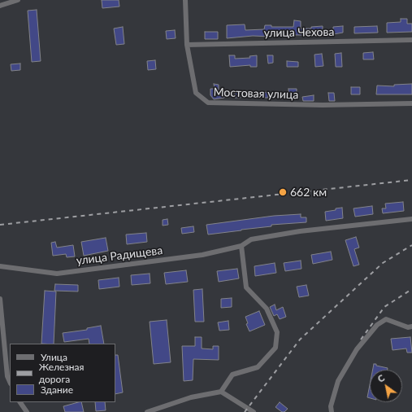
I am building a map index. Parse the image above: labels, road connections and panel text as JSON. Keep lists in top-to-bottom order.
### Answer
{
  "streets": {
    "street": ["улица Чехова", "Мостовая улица", "улица Радищева"]
  },
  "crossings": [
    ["улица Чехова", "Мостовая улица"]
  ],
  "places": ["662 км"],
  "legend": ["Улица", "Железная дорога", "Здание"],
  "north": "top left"
}
